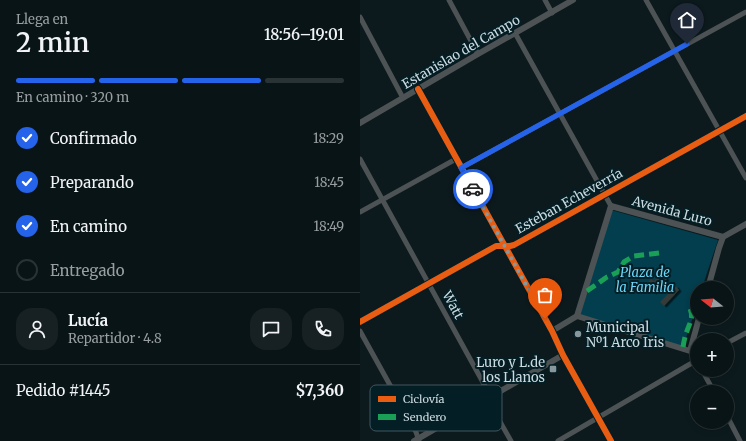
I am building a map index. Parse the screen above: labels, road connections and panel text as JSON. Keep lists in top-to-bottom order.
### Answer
{
  "streets": {
    "street": [
      "Estanislao del Campo",
      "Esteban Echeverría",
      "Avenida Luro",
      "Watt"
    ]
  },
  "crossings": [
    ["Esteban Echeverría", "Watt"]
  ],
  "parks": ["Plaza de la Familia"],
  "places": {
    "other": ["Municipal Nº1 Arco Iris"],
    "transit": ["Luro y L.de los Llanos"]
  },
  "legend": ["Ciclovía", "Sendero"],
  "north": "left",
  "page": {
    "heading": ["2 min", "Llega en", "18:56–19:01"],
    "panel": [
      "Lucía",
      "Repartidor · 4.8",
      "Pedido #1445",
      "$7,360"
    ],
    "bar": "En camino · 320 m",
    "list": [
      ["Confirmado", "18:29"],
      ["Preparando", "18:45"],
      ["En camino", "18:49"],
      "Entregado"
    ],
    "map_buttons": ["+", "−"]
  }
}
